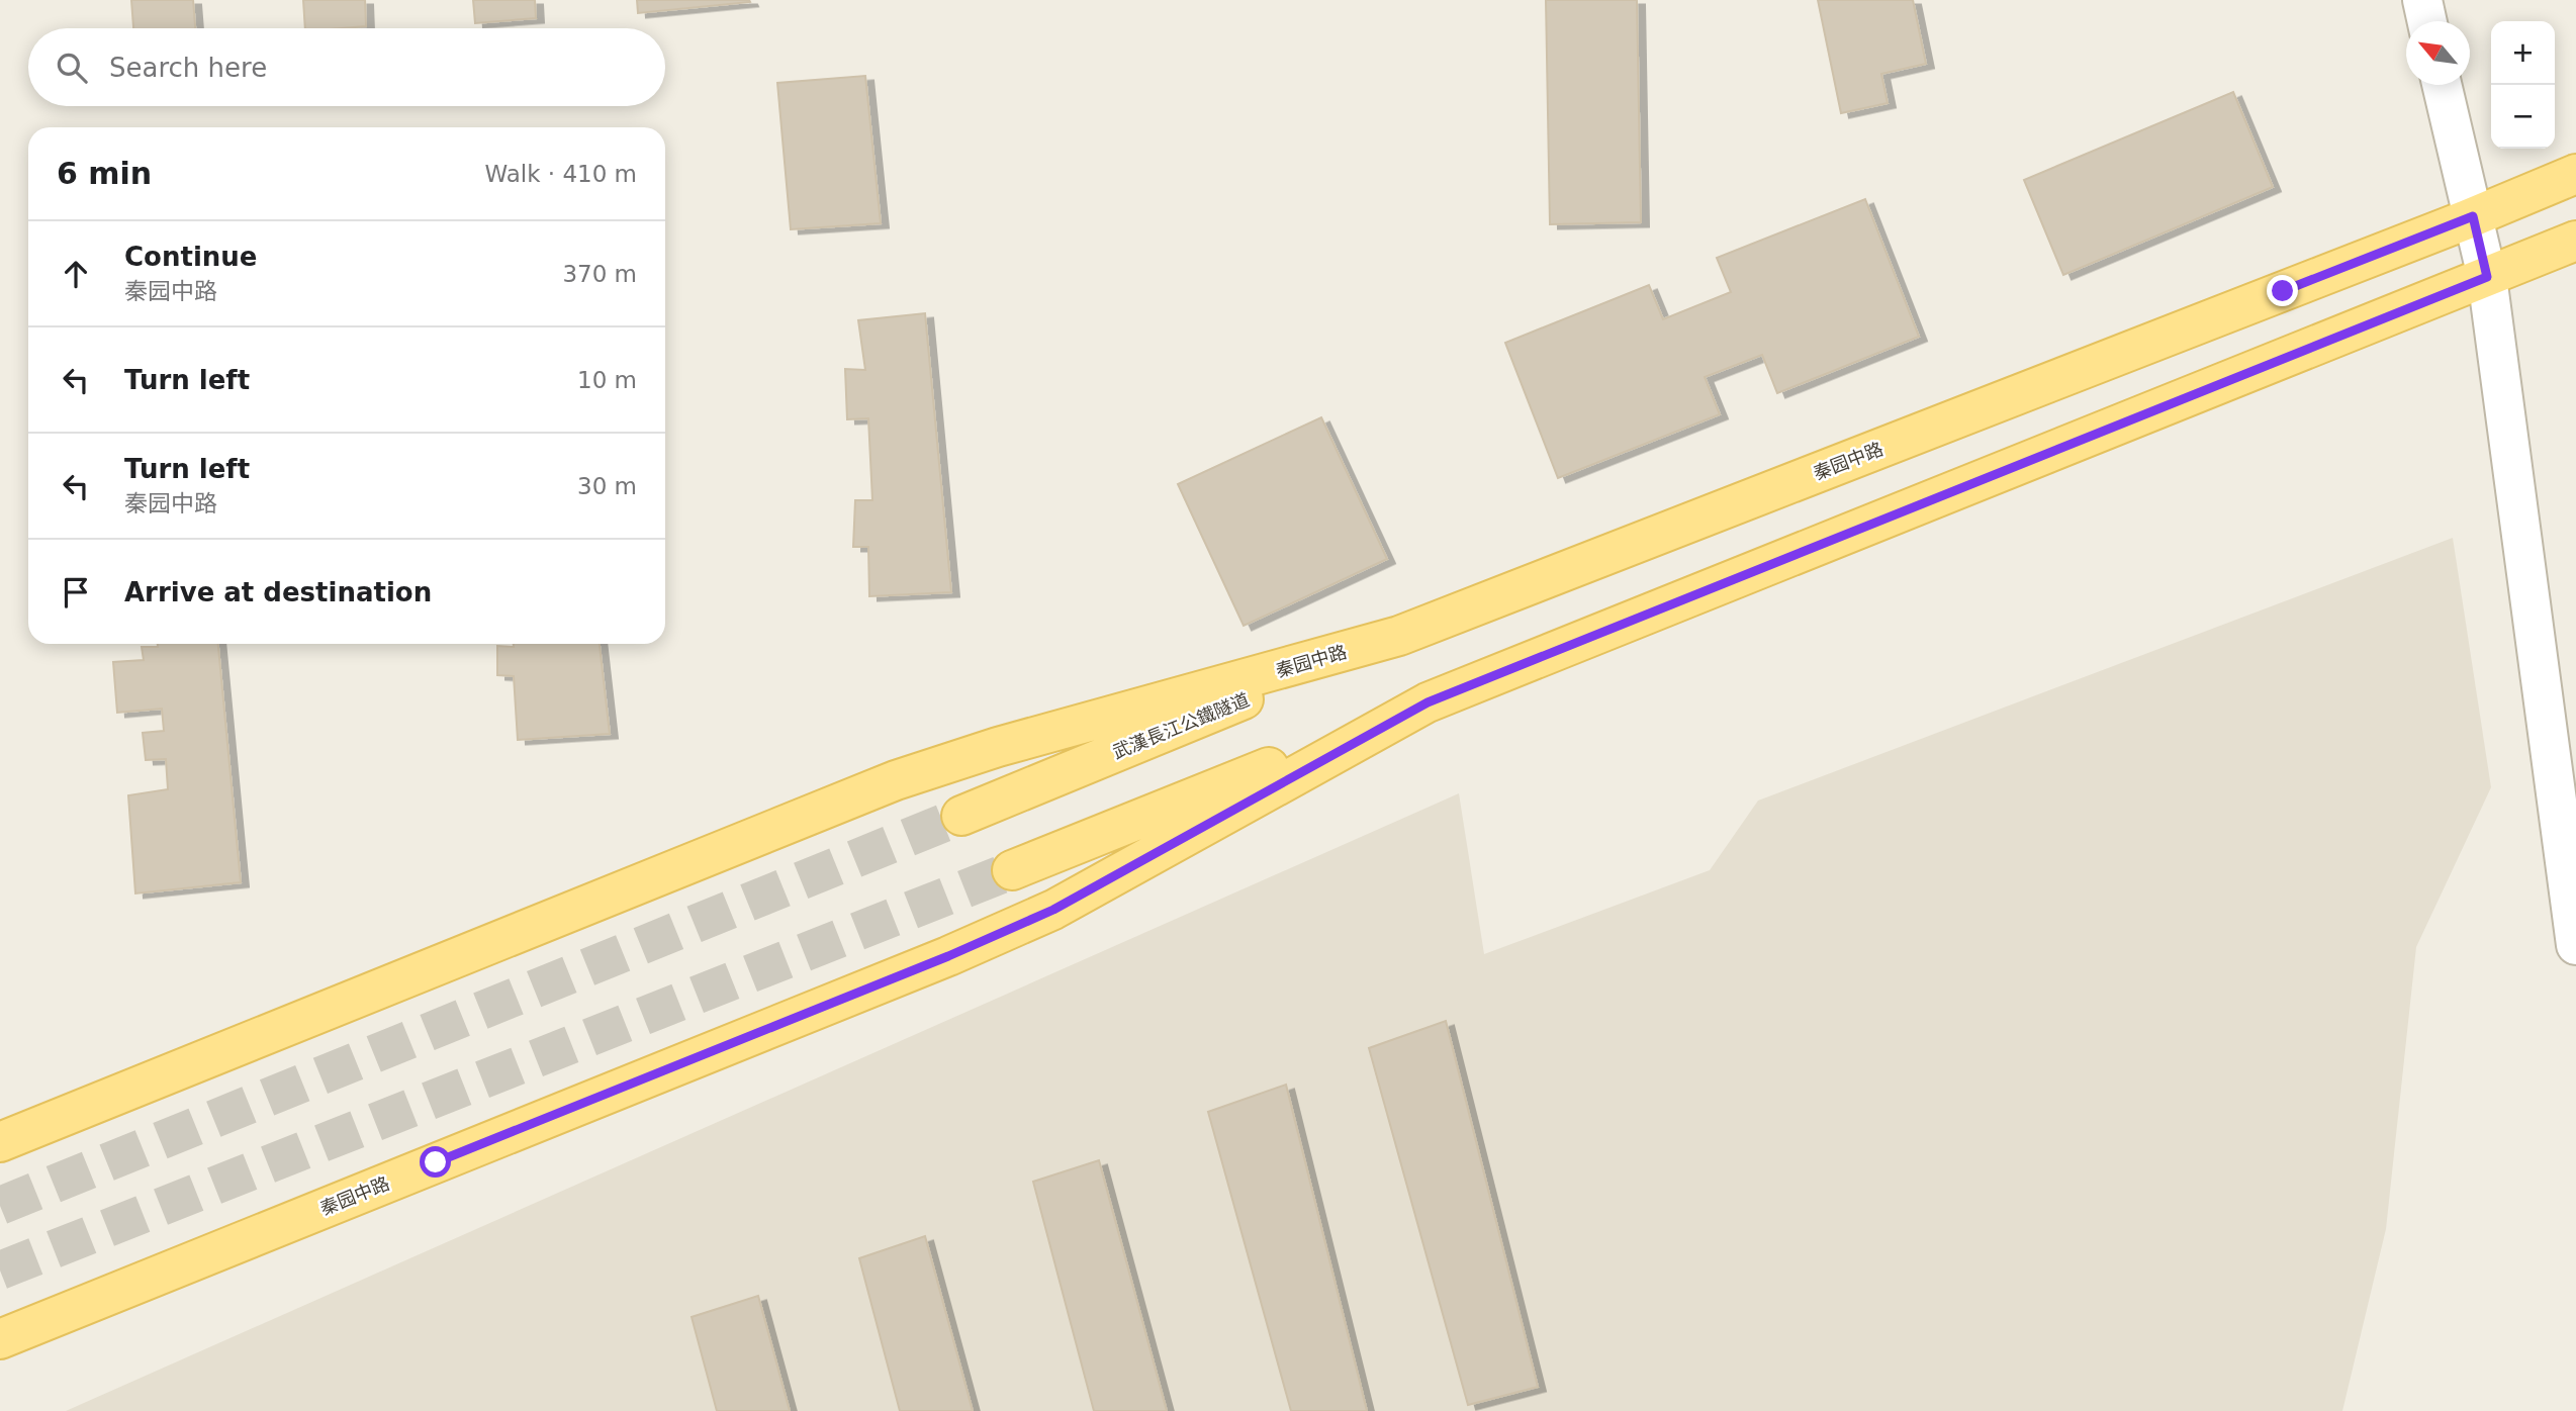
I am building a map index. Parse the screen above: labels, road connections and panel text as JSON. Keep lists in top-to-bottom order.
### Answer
{
  "streets": {
    "main road": ["秦园中路", "武漢長江公鐵隧道"]
  },
  "crossings": [
    ["秦园中路", "武漢長江公鐵隧道"]
  ],
  "north": "top left",
  "page": {
    "map_buttons": ["+", "−"],
    "search": "Search here",
    "heading": ["6 min", "Walk · 410 m"],
    "list": [
      ["Continue", "秦园中路", "370 m"],
      ["Turn left", "10 m"],
      ["Turn left", "秦园中路", "30 m"],
      "Arrive at destination"
    ]
  }
}
